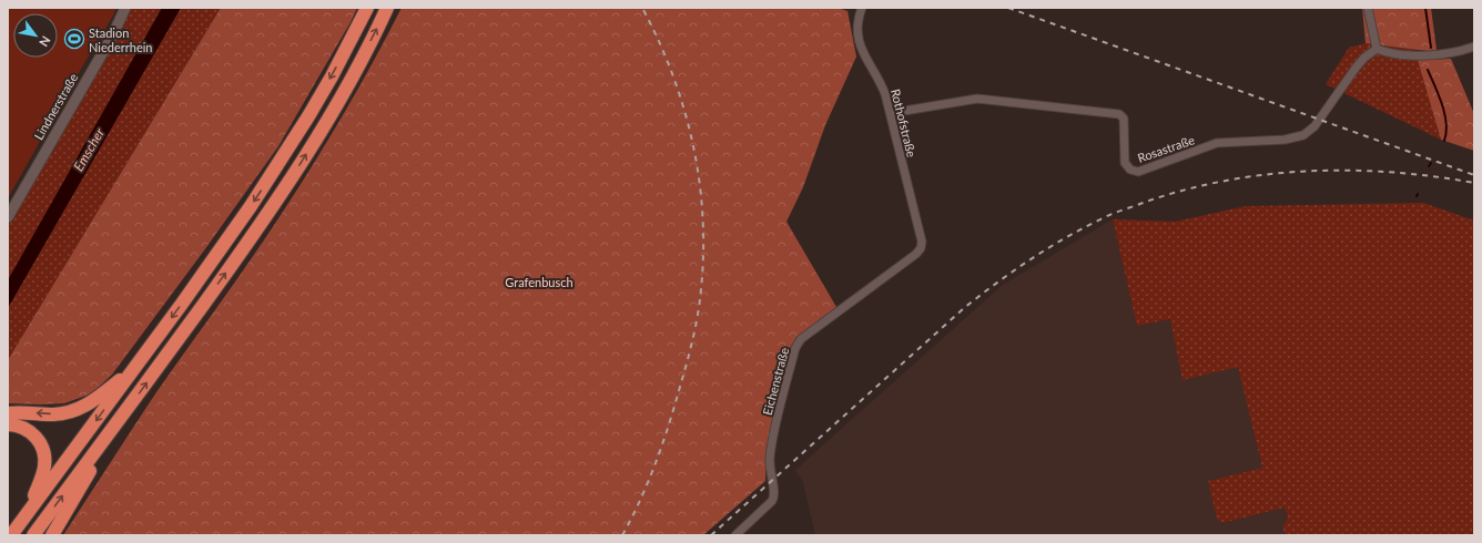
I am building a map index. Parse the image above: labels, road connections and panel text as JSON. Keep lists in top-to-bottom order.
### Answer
{
  "streets": {
    "street": [
      "Lindnerstraße",
      "Rothofstraße",
      "Rosastraße",
      "Eichenstraße"
    ]
  },
  "crossings": [
    ["Rothofstraße", "Rosastraße"],
    ["Rothofstraße", "Eichenstraße"]
  ],
  "water": ["Emscher"],
  "parks": ["Grafenbusch"],
  "places": {
    "sports": ["Stadion Niederrhein"]
  },
  "north": "bottom right"
}
